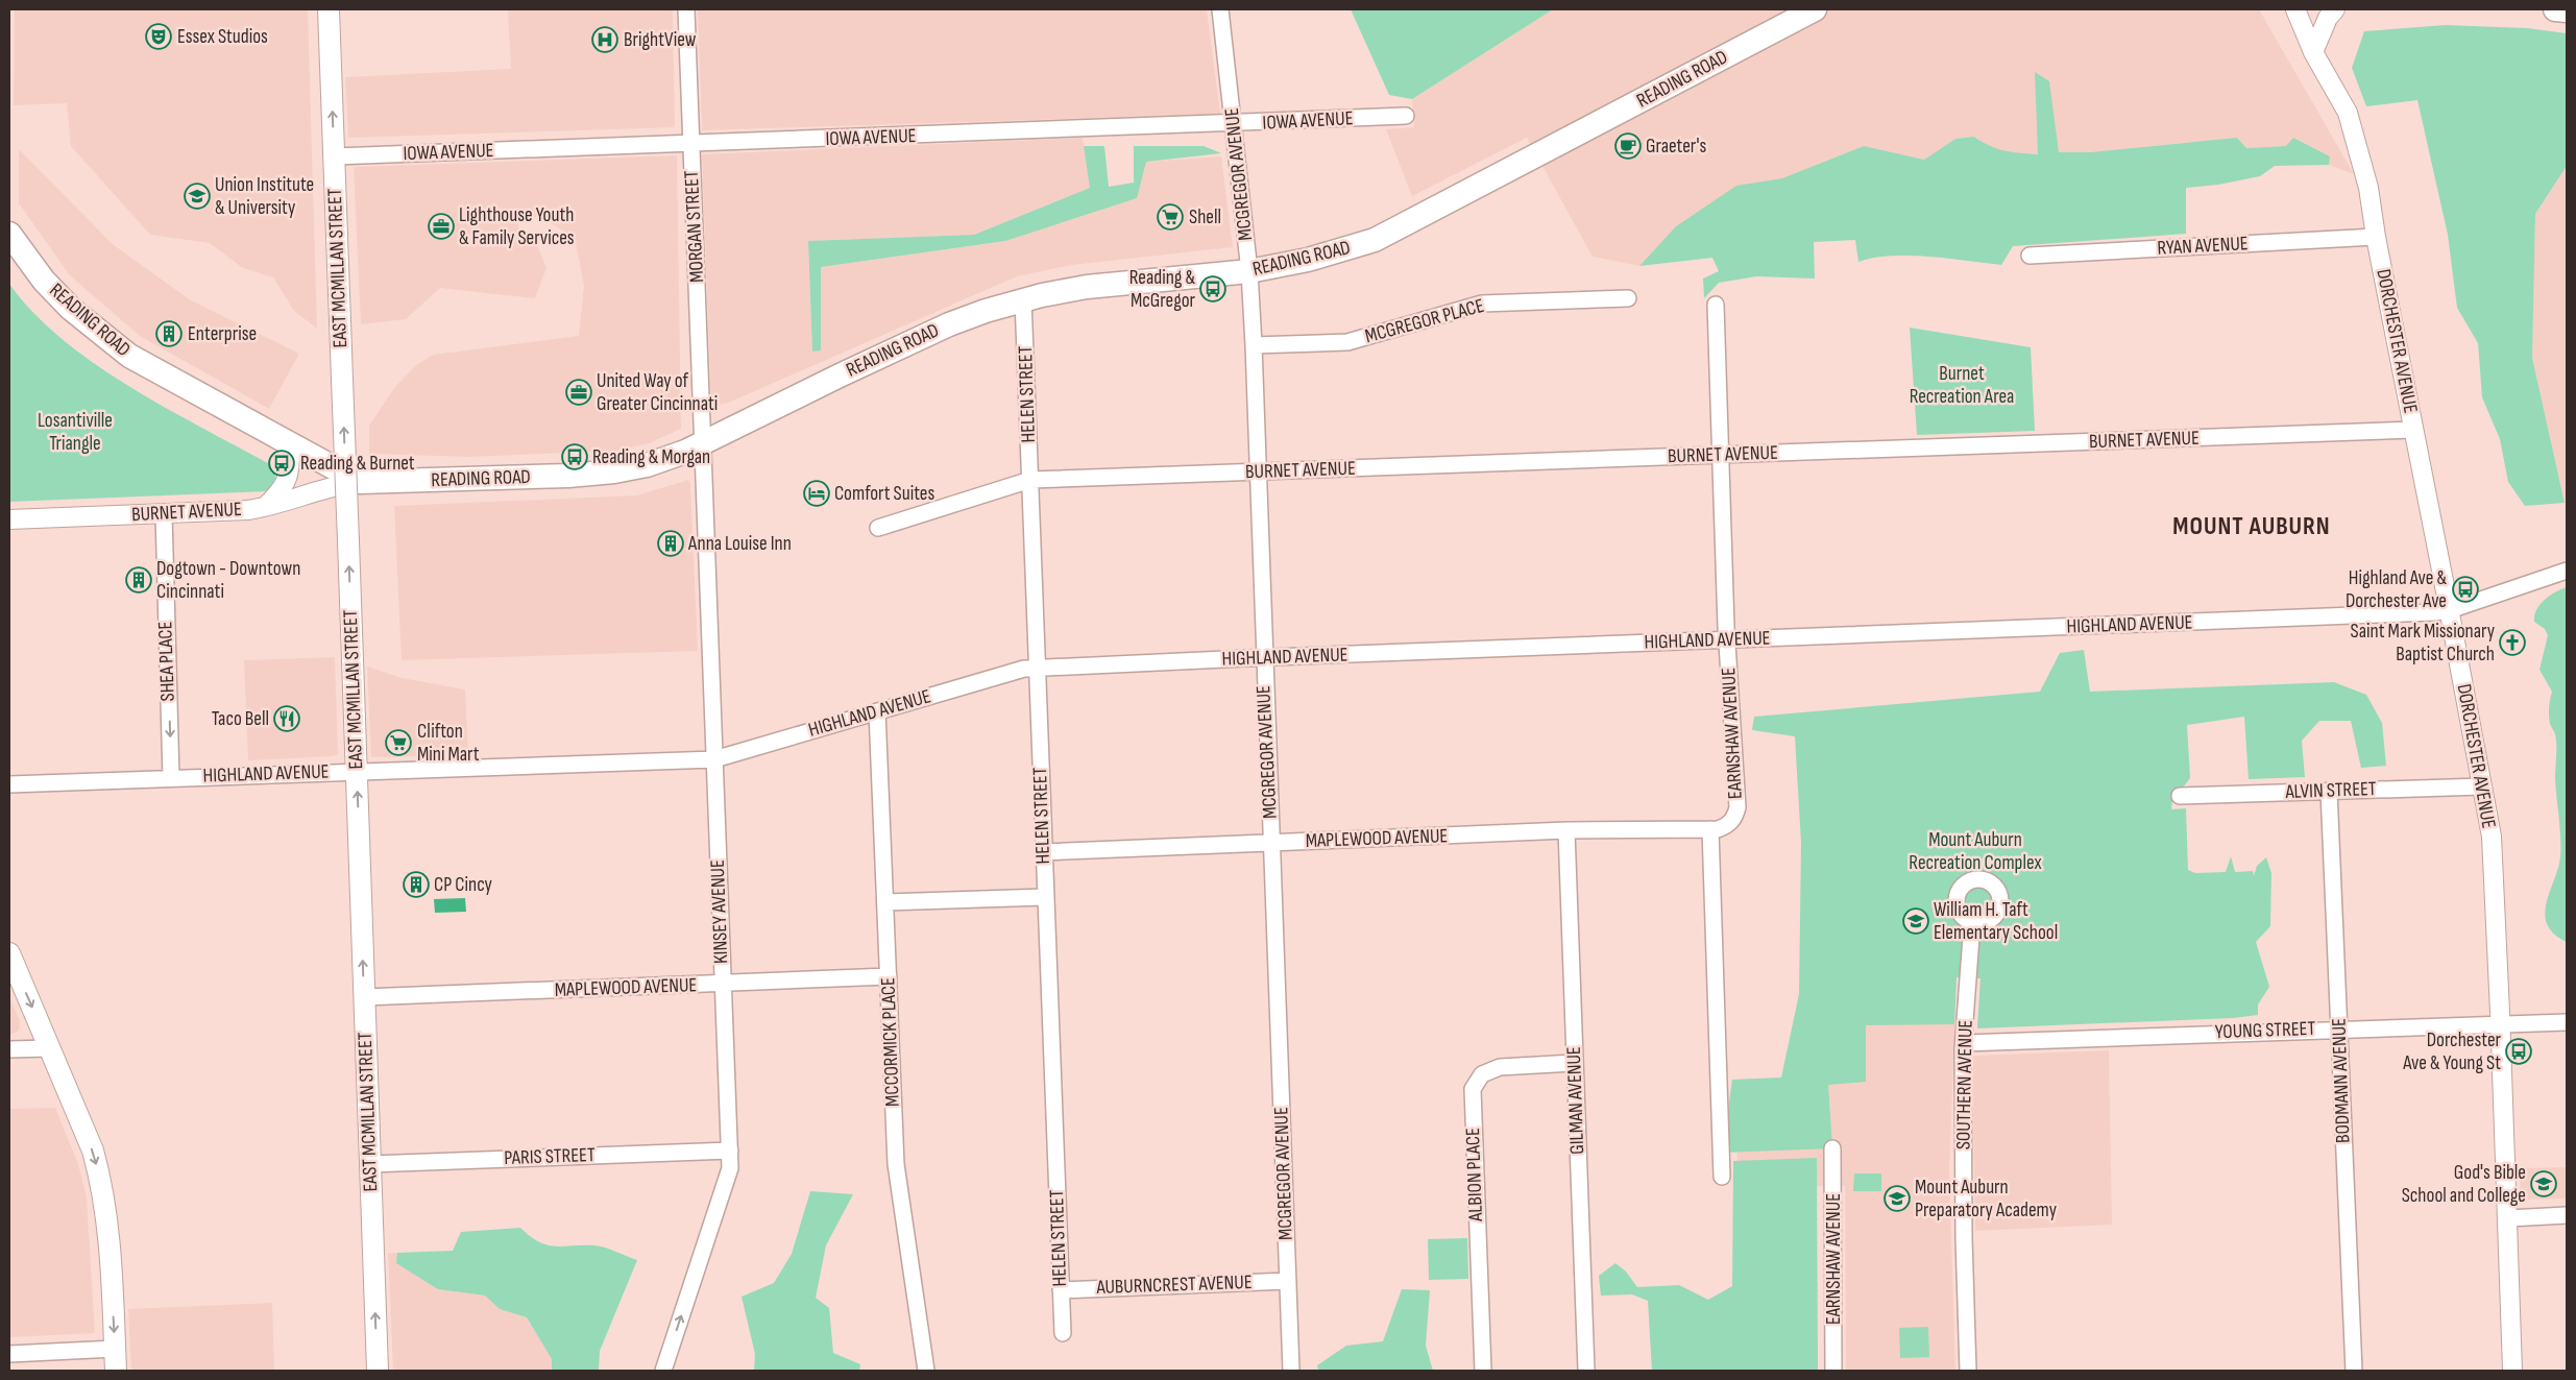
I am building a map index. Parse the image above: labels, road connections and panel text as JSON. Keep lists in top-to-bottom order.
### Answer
{
  "streets": {
    "main road": ["READING ROAD", "EAST MCMILLAN STREET"],
    "street": [
      "IOWA AVENUE",
      "MCGREGOR AVENUE",
      "MORGAN STREET",
      "RYAN AVENUE",
      "MCGREGOR PLACE",
      "DORCHESTER AVENUE",
      "HELEN STREET",
      "BURNET AVENUE",
      "HIGHLAND AVENUE",
      "SHEA PLACE",
      "EARNSHAW AVENUE",
      "ALVIN STREET",
      "MAPLEWOOD AVENUE",
      "KINSEY AVENUE",
      "YOUNG STREET",
      "MCCORMICK PLACE",
      "BODMANN AVENUE",
      "SOUTHERN AVENUE",
      "GILMAN AVENUE",
      "PARIS STREET",
      "ALBION PLACE",
      "AUBURNCREST AVENUE"
    ]
  },
  "crossings": [
    ["READING ROAD", "MCGREGOR AVENUE"],
    ["READING ROAD", "MORGAN STREET"],
    ["READING ROAD", "HELEN STREET"],
    ["READING ROAD", "BURNET AVENUE"],
    ["READING ROAD", "KINSEY AVENUE"],
    ["IOWA AVENUE", "MCGREGOR AVENUE"],
    ["IOWA AVENUE", "MORGAN STREET"],
    ["IOWA AVENUE", "EAST MCMILLAN STREET"],
    ["MCGREGOR AVENUE", "MCGREGOR PLACE"],
    ["MCGREGOR AVENUE", "BURNET AVENUE"],
    ["MCGREGOR AVENUE", "HIGHLAND AVENUE"],
    ["MCGREGOR AVENUE", "MAPLEWOOD AVENUE"],
    ["MCGREGOR AVENUE", "AUBURNCREST AVENUE"],
    ["MORGAN STREET", "KINSEY AVENUE"],
    ["RYAN AVENUE", "DORCHESTER AVENUE"],
    ["EAST MCMILLAN STREET", "HIGHLAND AVENUE"],
    ["EAST MCMILLAN STREET", "MAPLEWOOD AVENUE"],
    ["EAST MCMILLAN STREET", "PARIS STREET"],
    ["DORCHESTER AVENUE", "BURNET AVENUE"],
    ["DORCHESTER AVENUE", "HIGHLAND AVENUE"],
    ["DORCHESTER AVENUE", "ALVIN STREET"],
    ["DORCHESTER AVENUE", "YOUNG STREET"],
    ["HELEN STREET", "BURNET AVENUE"],
    ["HELEN STREET", "HIGHLAND AVENUE"],
    ["HELEN STREET", "MAPLEWOOD AVENUE"],
    ["HELEN STREET", "AUBURNCREST AVENUE"],
    ["BURNET AVENUE", "SHEA PLACE"],
    ["BURNET AVENUE", "EARNSHAW AVENUE"],
    ["HIGHLAND AVENUE", "SHEA PLACE"],
    ["HIGHLAND AVENUE", "EARNSHAW AVENUE"],
    ["HIGHLAND AVENUE", "KINSEY AVENUE"],
    ["HIGHLAND AVENUE", "MCCORMICK PLACE"],
    ["EARNSHAW AVENUE", "MAPLEWOOD AVENUE"],
    ["ALVIN STREET", "BODMANN AVENUE"],
    ["MAPLEWOOD AVENUE", "KINSEY AVENUE"],
    ["MAPLEWOOD AVENUE", "MCCORMICK PLACE"],
    ["MAPLEWOOD AVENUE", "GILMAN AVENUE"],
    ["KINSEY AVENUE", "PARIS STREET"],
    ["YOUNG STREET", "BODMANN AVENUE"],
    ["YOUNG STREET", "SOUTHERN AVENUE"],
    ["GILMAN AVENUE", "ALBION PLACE"]
  ],
  "one_way": ["EAST MCMILLAN STREET", "SHEA PLACE"],
  "districts": ["MOUNT AUBURN"],
  "parks": ["Burnet Recreation Area", "Losantiville Triangle", "Mount Auburn Recreation Complex"],
  "places": {
    "theatre": ["Essex Studios"],
    "hospital": ["BrightView"],
    "cafe": ["Graeter's"],
    "school or university": [
      "Union Institute & University",
      "William H. Taft Elementary School",
      "God's Bible School and College",
      "Mount Auburn Preparatory Academy"
    ],
    "supermarket": ["Shell", "Clifton Mini Mart"],
    "office": ["Lighthouse Youth & Family Services", "United Way of Greater Cincinnati"],
    "bus stop": [
      "Reading & McGregor",
      "Reading & Morgan",
      "Reading & Burnet",
      "Highland Ave & Dorchester Ave",
      "Dorchester Ave & Young St"
    ],
    "building": [
      "Enterprise",
      "Anna Louise Inn",
      "Dogtown - Downtown Cincinnati",
      "CP Cincy"
    ],
    "hotel": ["Comfort Suites"],
    "church": ["Saint Mark Missionary Baptist Church"],
    "restaurant": ["Taco Bell"]
  }
}
